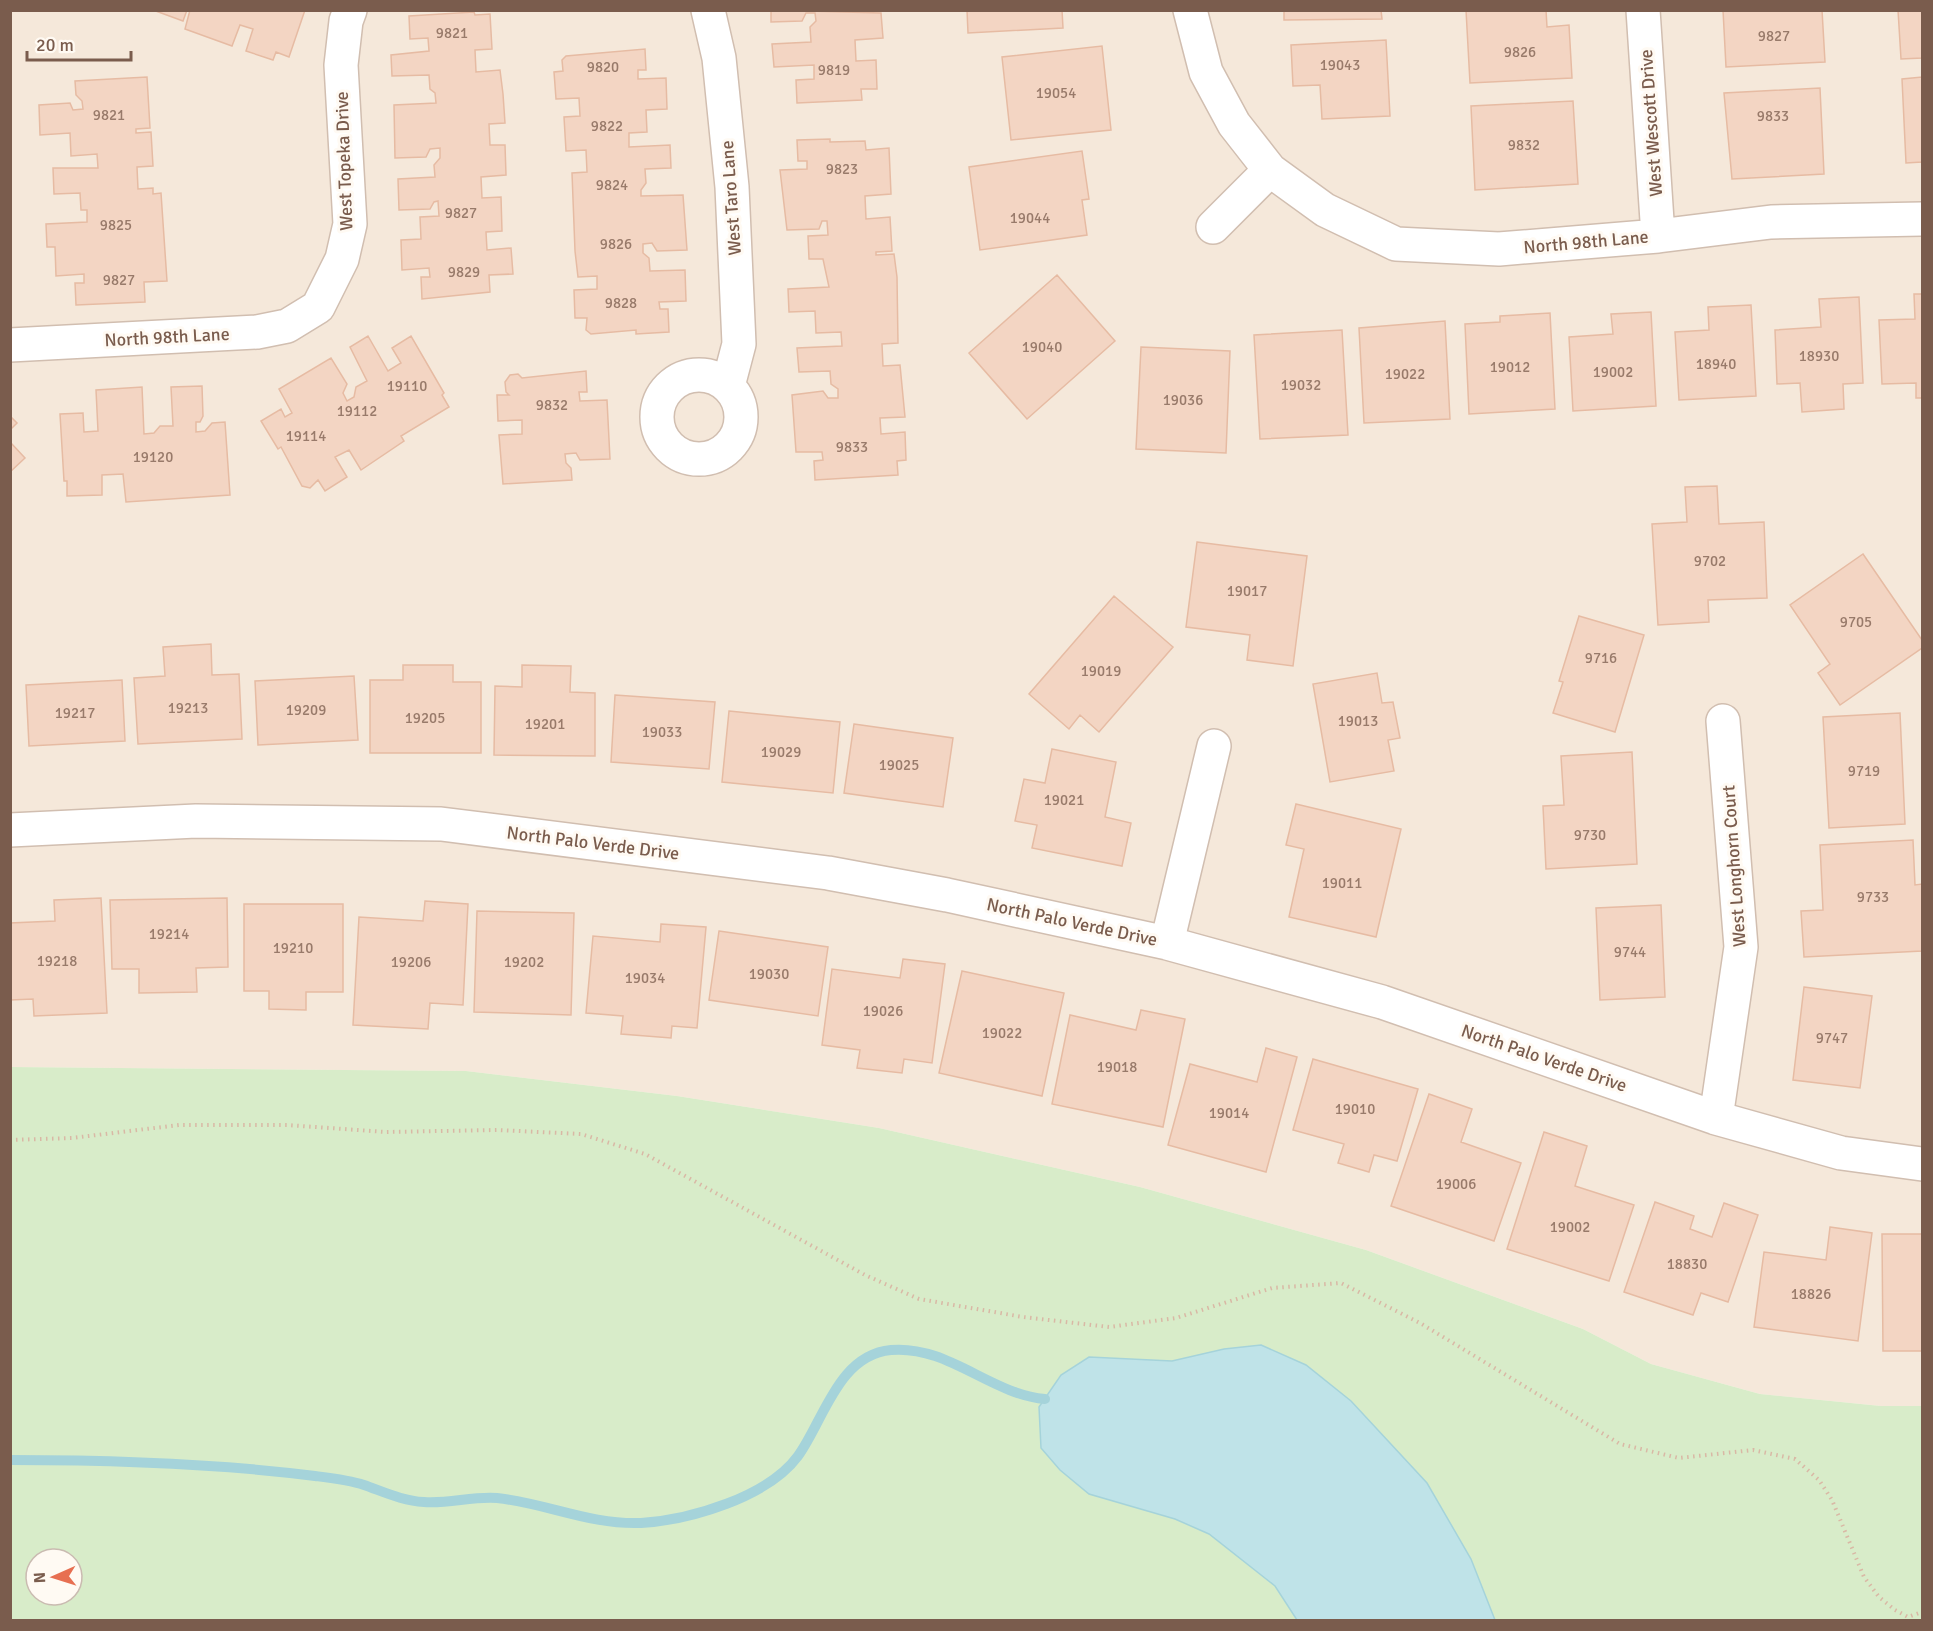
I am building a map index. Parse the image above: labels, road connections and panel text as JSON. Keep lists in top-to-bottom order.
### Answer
{
  "streets": {
    "street": [
      "West Wescott Drive",
      "West Topeka Drive",
      "West Taro Lane",
      "North 98th Lane",
      "North Palo Verde Drive",
      "West Longhorn Court"
    ]
  },
  "crossings": [
    ["West Wescott Drive", "North 98th Lane"],
    ["West Topeka Drive", "North 98th Lane"],
    ["North Palo Verde Drive", "West Longhorn Court"]
  ],
  "house_numbers": [
    "9821",
    "9827",
    "9826",
    "19043",
    "9820",
    "9819",
    "19054",
    "9821",
    "9833",
    "9822",
    "9832",
    "9823",
    "9824",
    "9827",
    "19044",
    "9825",
    "9826",
    "9829",
    "9827",
    "9828",
    "19040",
    "18930",
    "18940",
    "19012",
    "19002",
    "19022",
    "19032",
    "19110",
    "19036",
    "9832",
    "19112",
    "19114",
    "9833",
    "19120",
    "9702",
    "19017",
    "9705",
    "9716",
    "19019",
    "19213",
    "19209",
    "19217",
    "19205",
    "19013",
    "19201",
    "19033",
    "19029",
    "19025",
    "9719",
    "19021",
    "9730",
    "19011",
    "9733",
    "19214",
    "19210",
    "9744",
    "19218",
    "19206",
    "19202",
    "19030",
    "19034",
    "19026",
    "19022",
    "9747",
    "19018",
    "19010",
    "19014",
    "19006",
    "19002",
    "18830",
    "18826"
  ],
  "scale_bar": "20 m",
  "north": "left"
}
